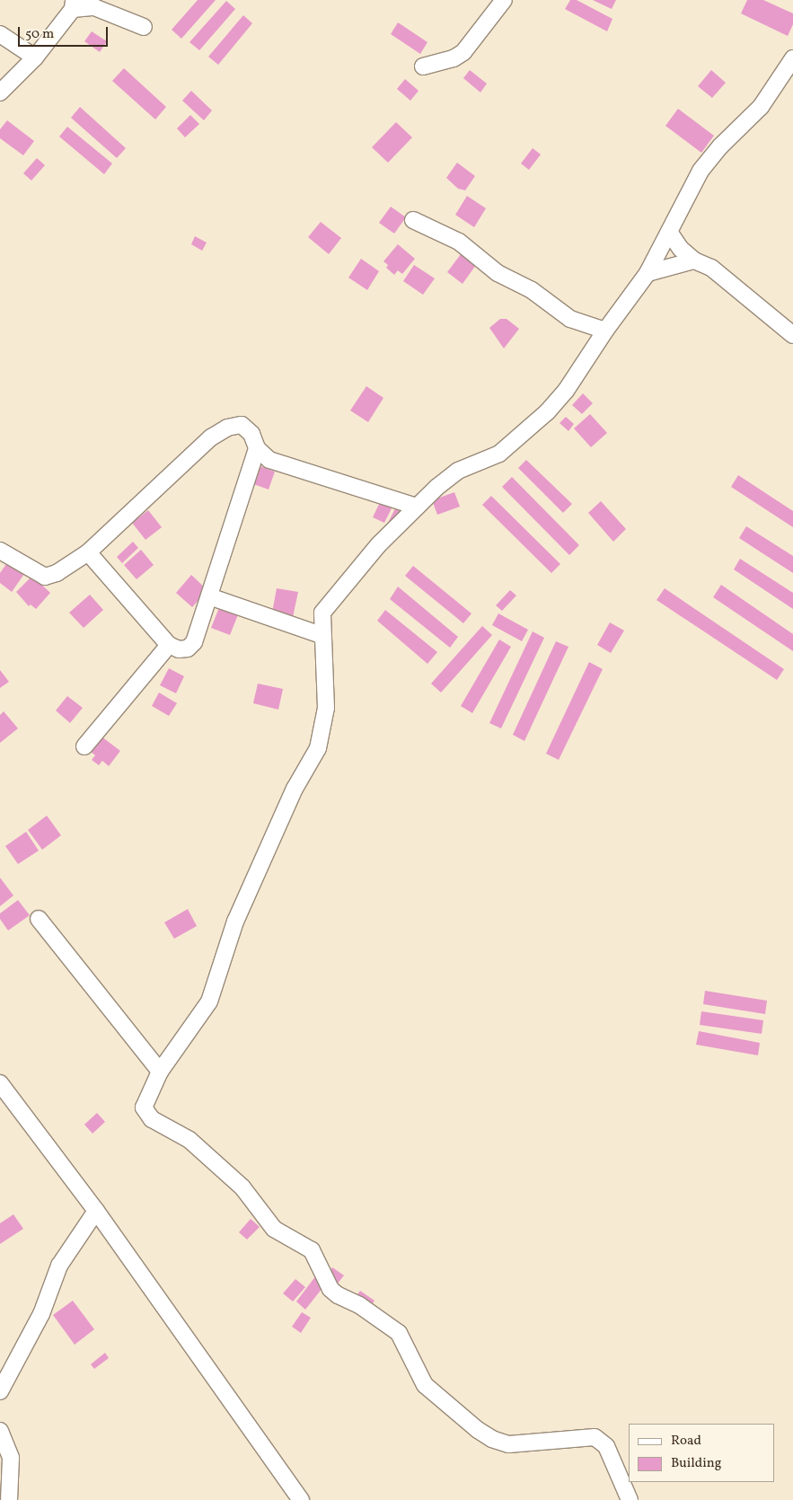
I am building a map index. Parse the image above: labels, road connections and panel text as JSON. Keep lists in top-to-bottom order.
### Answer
{
  "legend": ["Road", "Building"],
  "scale_bar": "50 m"
}
